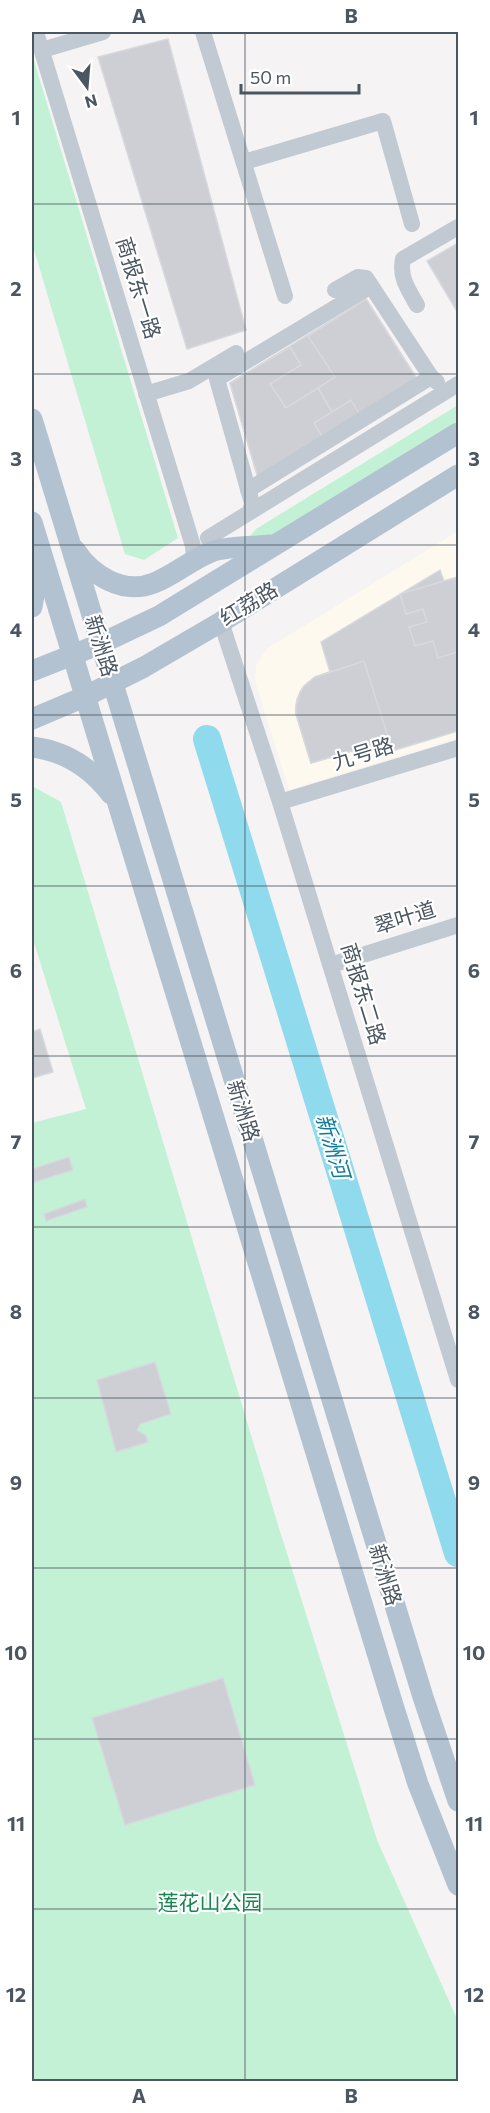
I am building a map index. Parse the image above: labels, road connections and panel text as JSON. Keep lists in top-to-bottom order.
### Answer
{
  "streets": {
    "main road": ["红荔路", "新洲路"],
    "street": [
      "商报东一路",
      "九号路",
      "翠叶道",
      "商报东二路"
    ]
  },
  "crossings": [
    ["红荔路", "新洲路"],
    ["红荔路", "商报东二路"],
    ["九号路", "商报东二路"],
    ["翠叶道", "商报东二路"]
  ],
  "water": ["新洲河"],
  "parks": ["莲花山公园"],
  "scale_bar": "50 m",
  "north": "bottom",
  "grid": {
    "columns": ["A", "B"],
    "rows": [
      "1",
      "2",
      "3",
      "4",
      "5",
      "6",
      "7",
      "8",
      "9",
      "10",
      "11",
      "12"
    ]
  }
}
